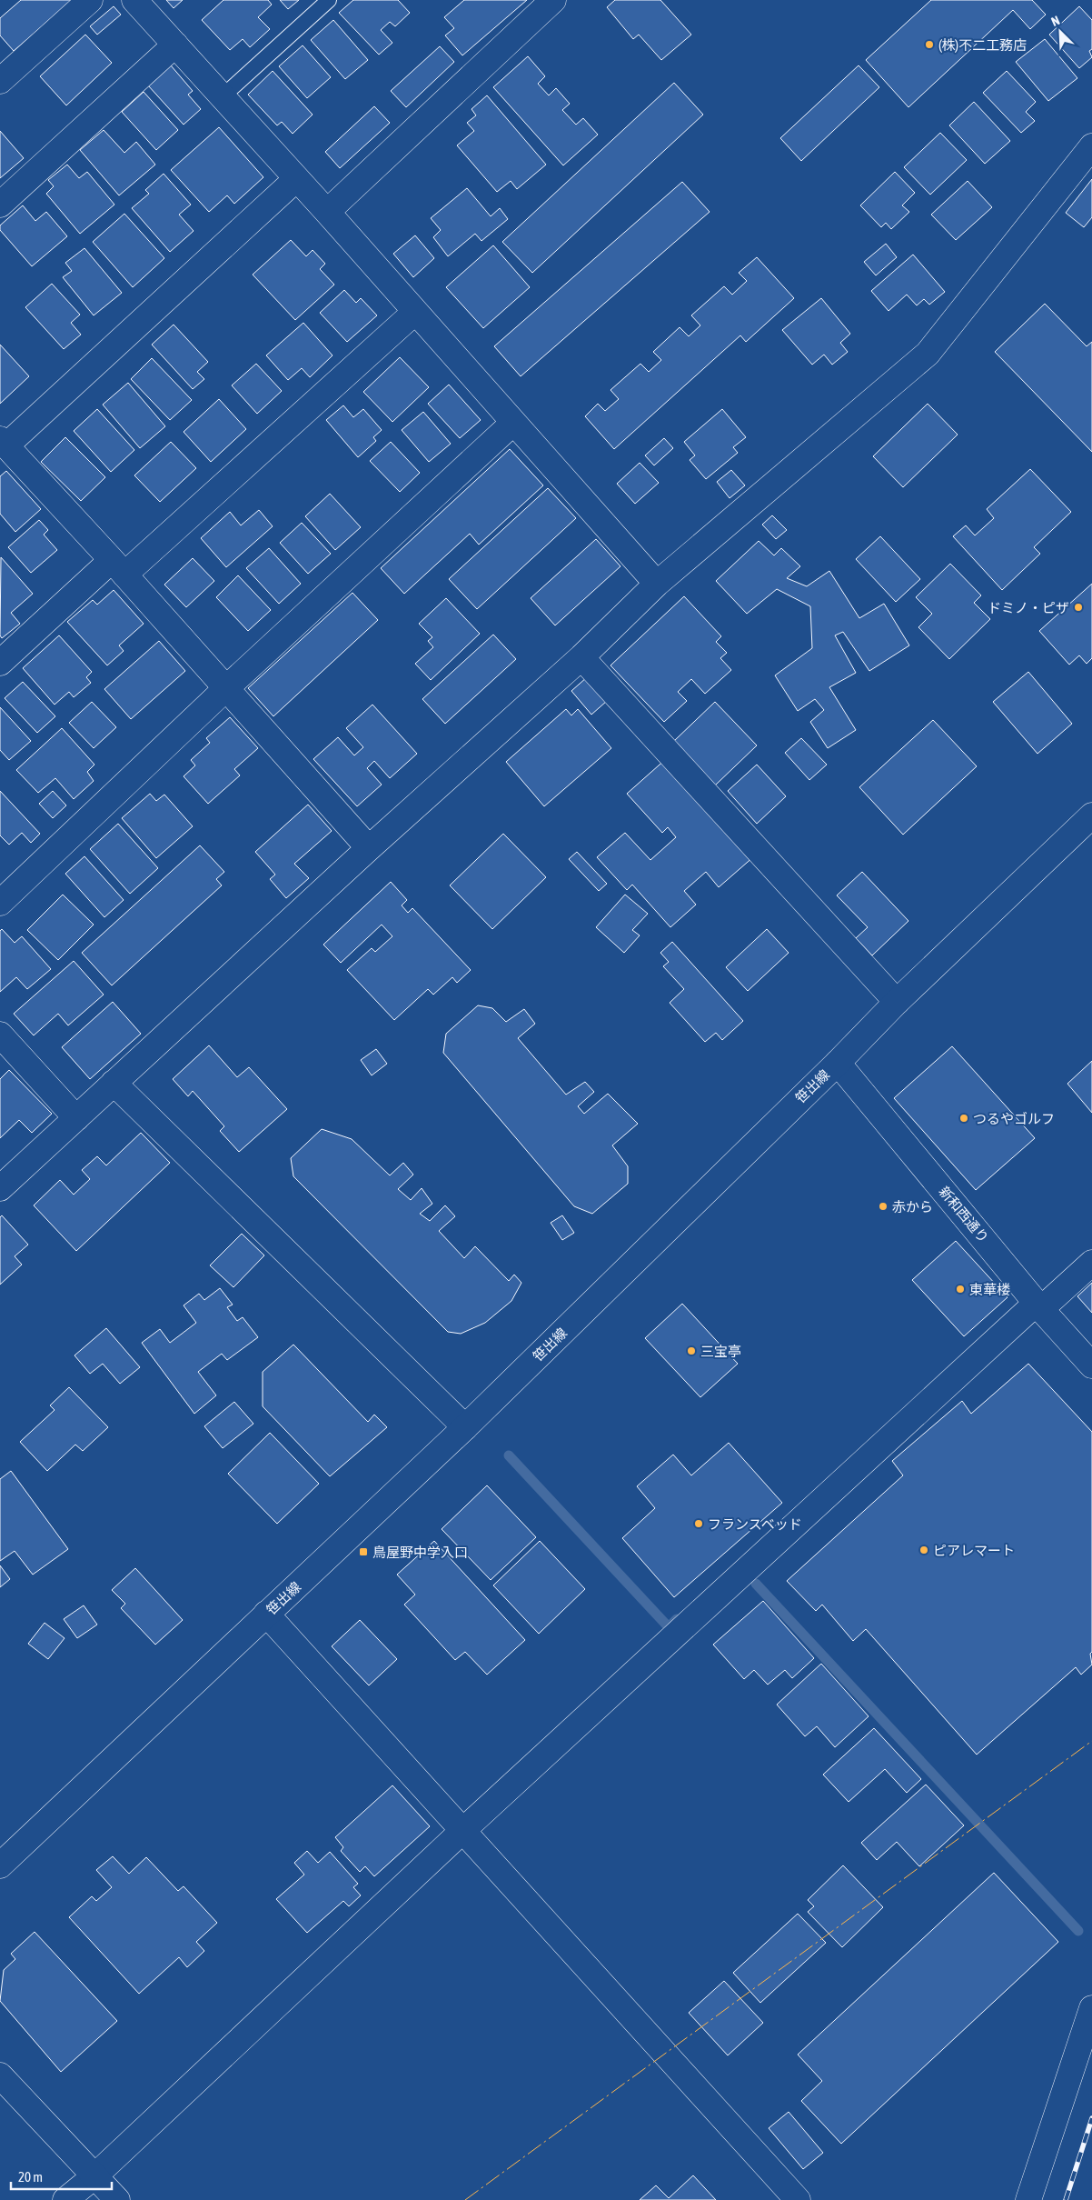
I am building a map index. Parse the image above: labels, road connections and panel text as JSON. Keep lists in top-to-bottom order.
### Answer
{
  "streets": {
    "street": ["笹出線", "新和西通り"]
  },
  "crossings": [
    ["笹出線", "新和西通り"]
  ],
  "places": {
    "other": [
      "(株)不二工務店",
      "ドミノ・ピザ",
      "つるやゴルフ",
      "赤から",
      "東華楼",
      "三宝亭",
      "フランスベッド",
      "ピアレマート"
    ],
    "transit": ["鳥屋野中学入口"]
  },
  "scale_bar": "20 m",
  "north": "top left"
}
